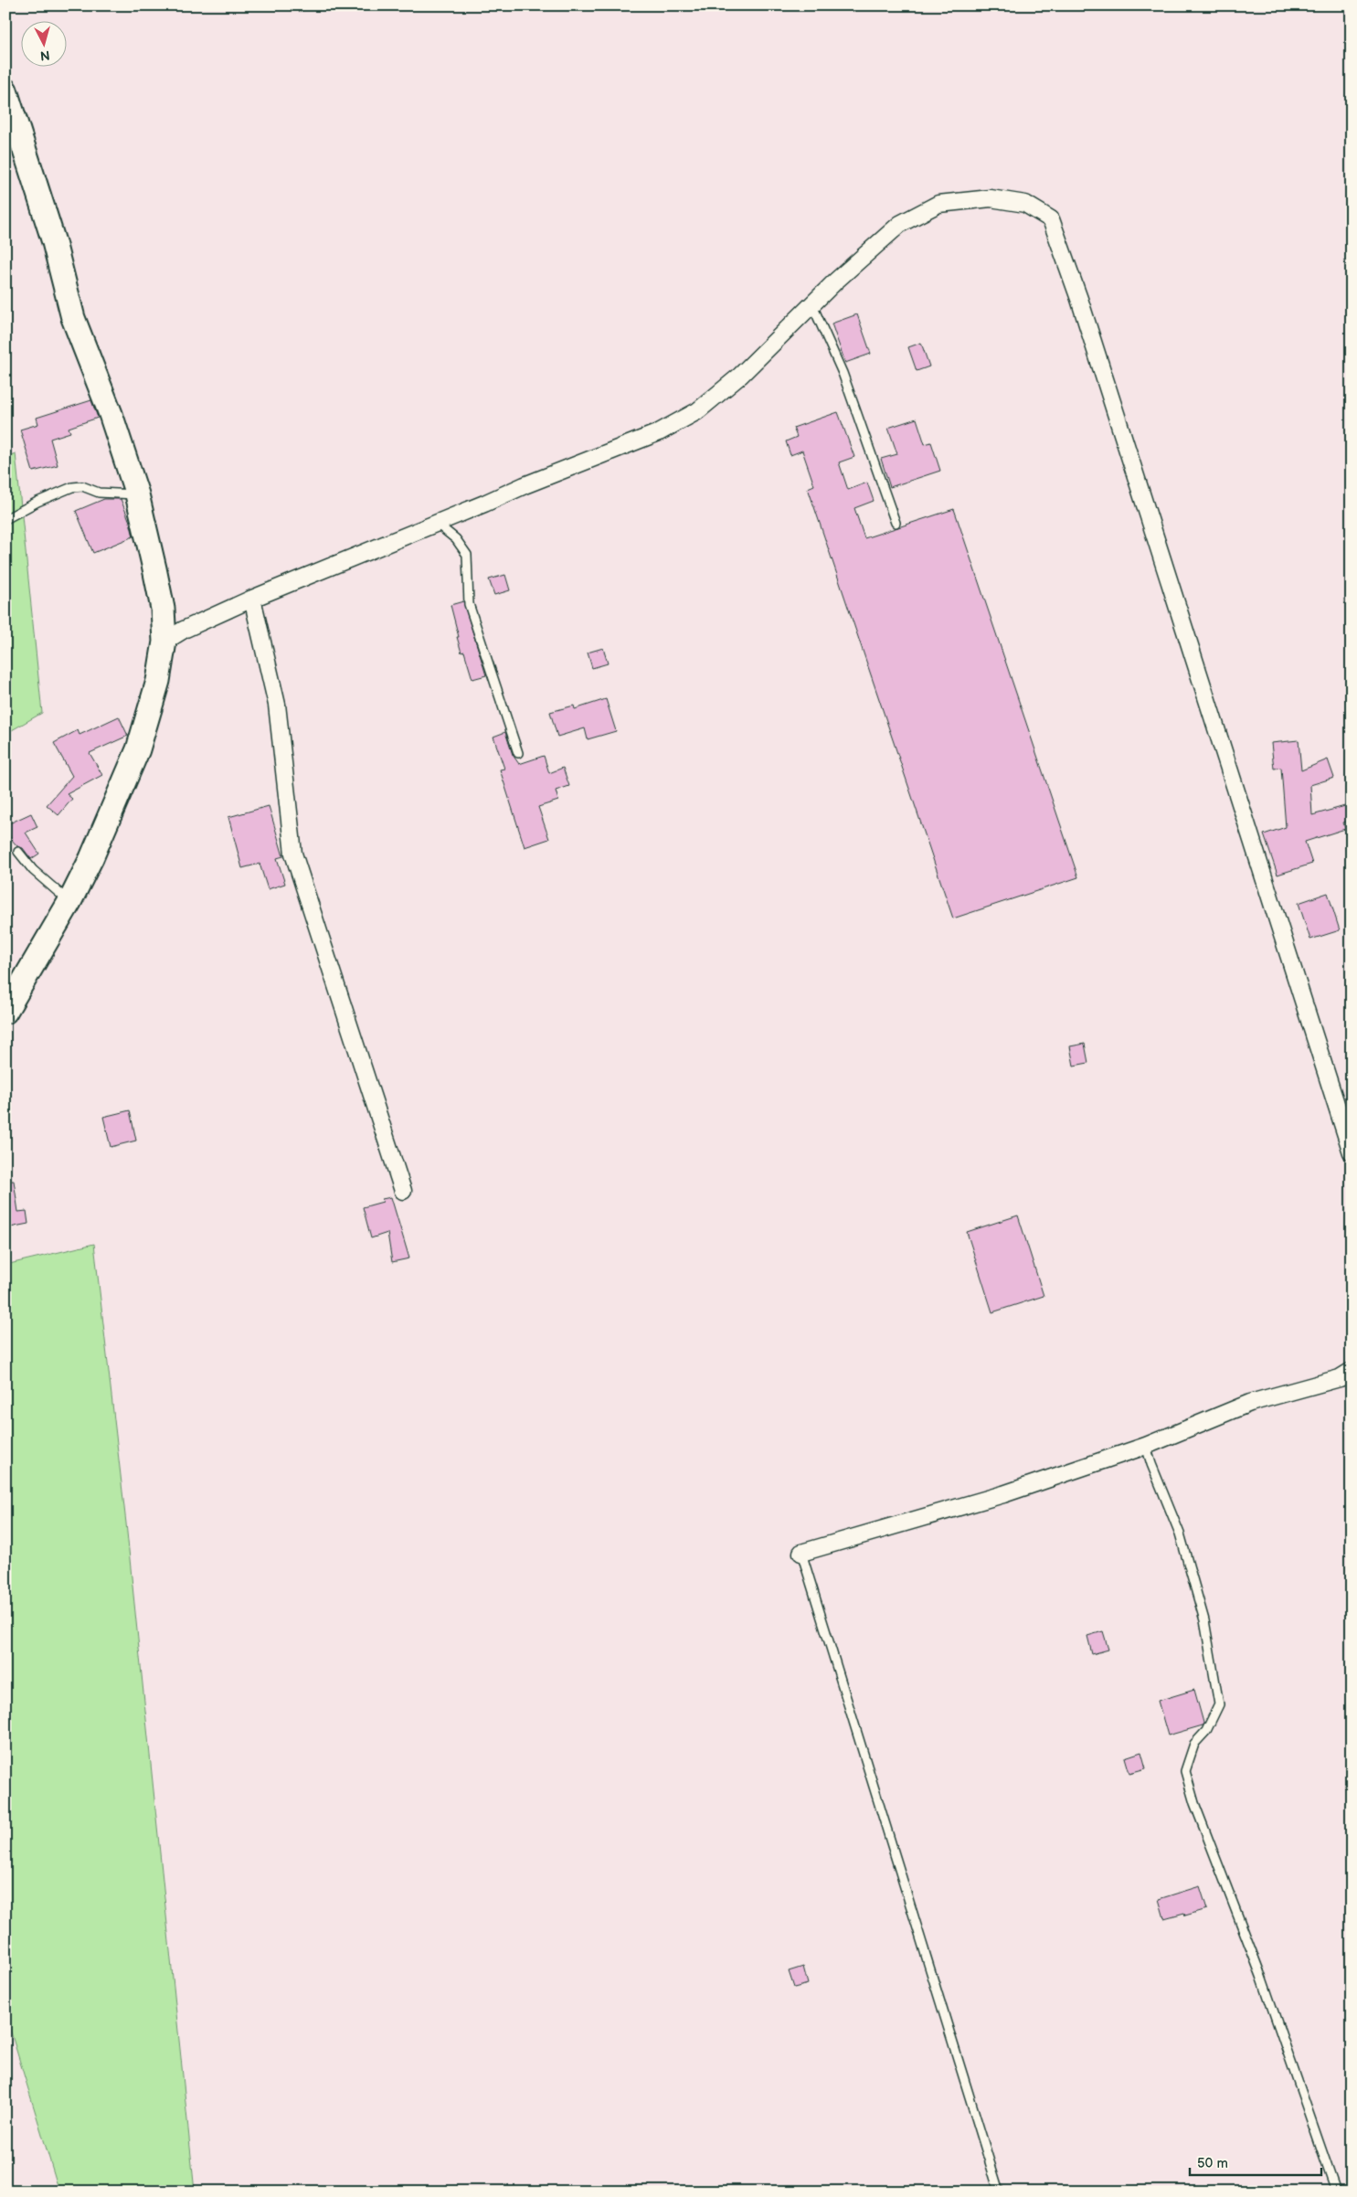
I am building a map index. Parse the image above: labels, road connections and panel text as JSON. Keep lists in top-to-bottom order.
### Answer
{
  "scale_bar": "50 m",
  "north": "bottom"
}
